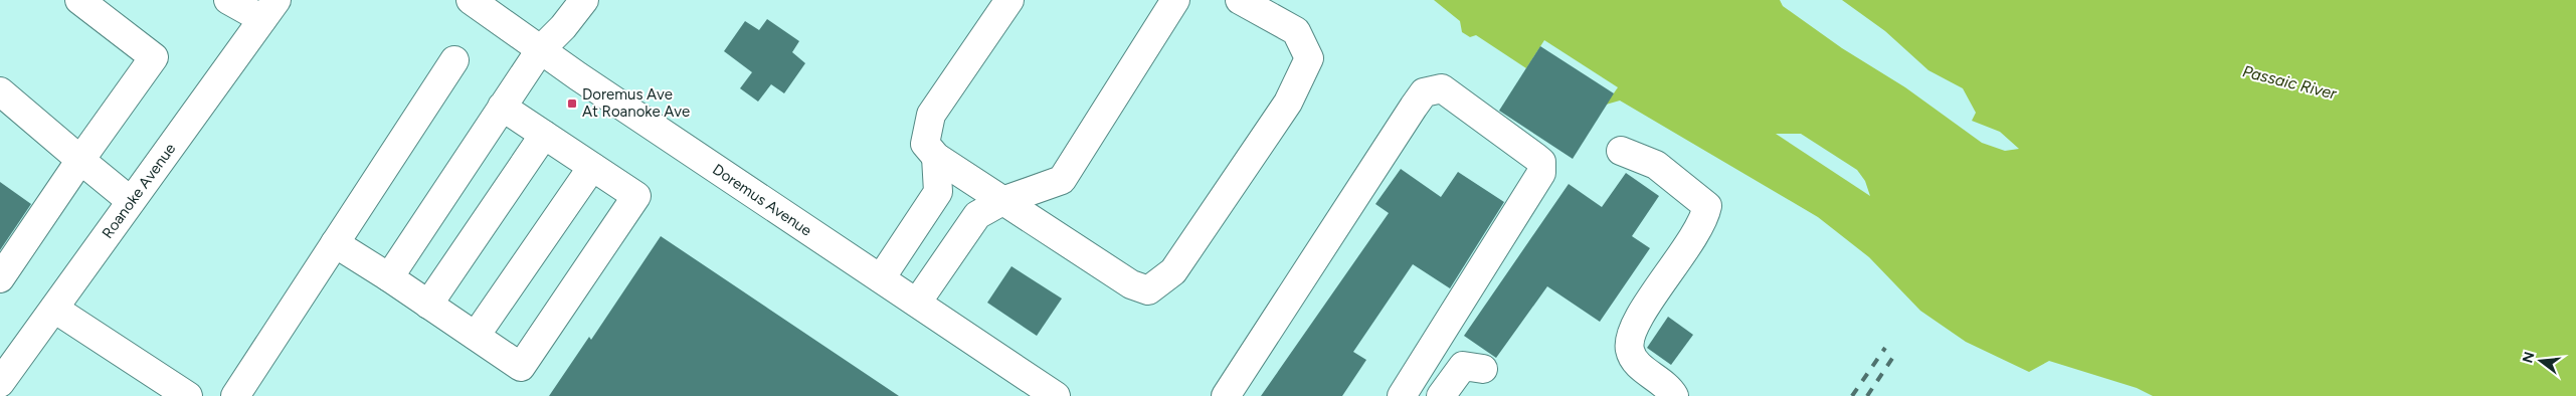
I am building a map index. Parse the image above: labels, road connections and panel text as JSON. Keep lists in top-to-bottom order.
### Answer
{
  "streets": {
    "main road": ["Roanoke Avenue", "Doremus Avenue"]
  },
  "water": ["Passaic River"],
  "places": {
    "transit": ["Doremus Ave At Roanoke Ave"]
  },
  "north": "left"
}
